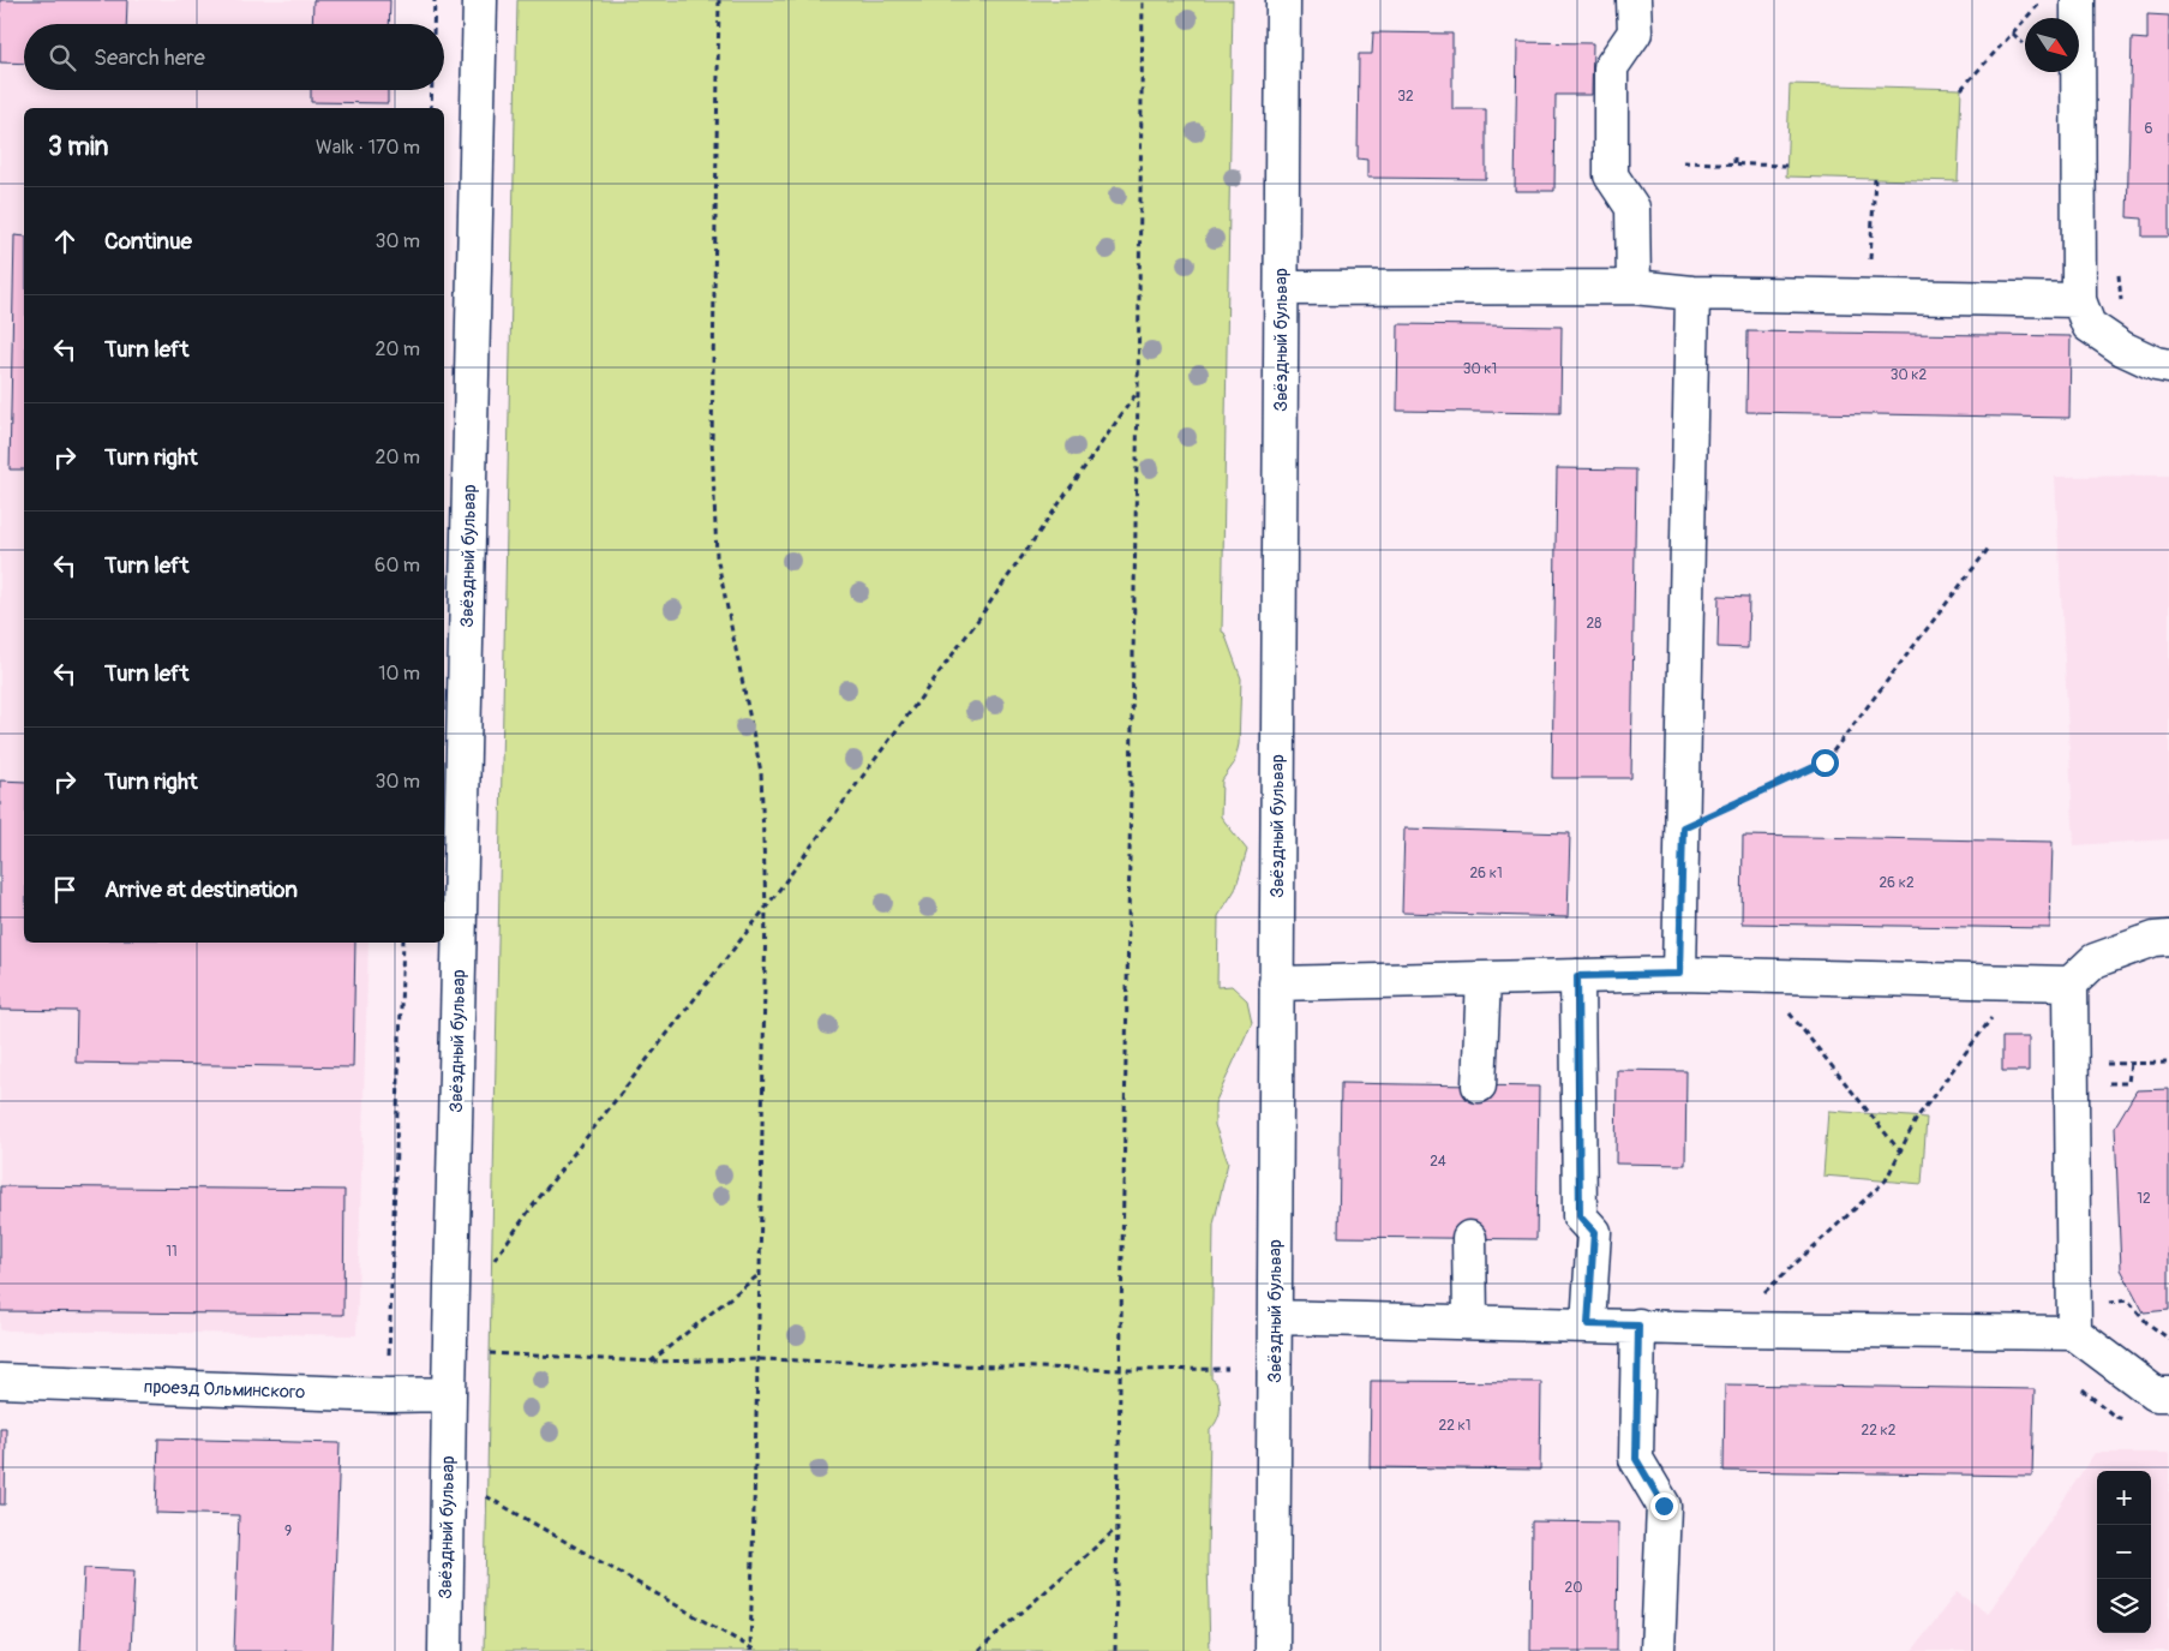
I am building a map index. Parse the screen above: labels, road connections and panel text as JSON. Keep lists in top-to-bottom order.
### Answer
{
  "streets": {
    "street": ["Звёздный бульвар", "проезд Ольминского"]
  },
  "crossings": [
    ["Звёздный бульвар", "проезд Ольминского"]
  ],
  "house_numbers": [
    "32",
    "6",
    "30 к1",
    "30 к2",
    "28",
    "26 к1",
    "26 к2",
    "24",
    "12",
    "11",
    "22 к1",
    "22 к2",
    "9",
    "20"
  ],
  "north": "bottom right",
  "page": {
    "search": "Search here",
    "heading": ["3 min", "Walk · 170 m"],
    "list": [
      ["Continue", "30 m"],
      ["Turn left", "20 m"],
      ["Turn right", "20 m"],
      ["Turn left", "60 m"],
      ["Turn left", "10 m"],
      ["Turn right", "30 m"],
      "Arrive at destination"
    ],
    "map_buttons": ["+", "−"]
  }
}
